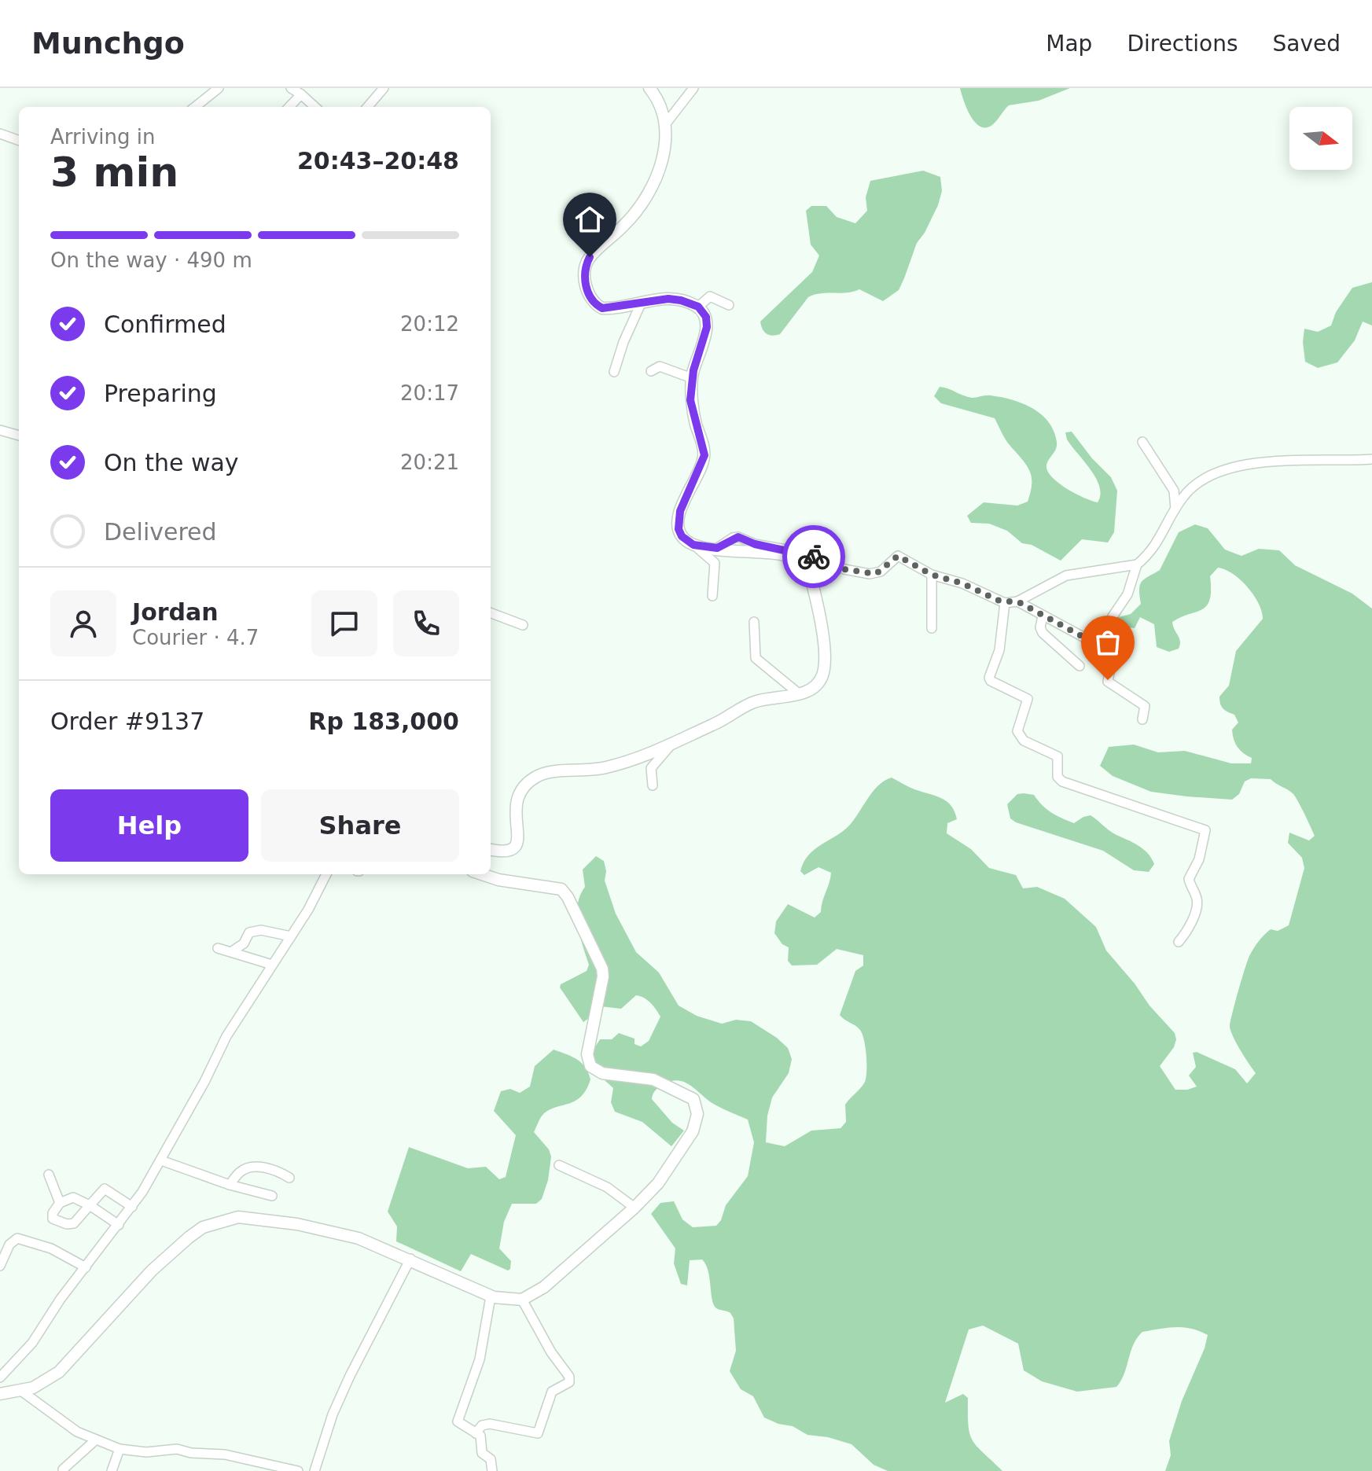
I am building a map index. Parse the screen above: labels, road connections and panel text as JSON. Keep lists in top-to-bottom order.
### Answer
{
  "north": "right",
  "page": {
    "header": "Munchgo",
    "nav": ["Map", "Directions", "Saved"],
    "heading": ["3 min", "Arriving in", "20:43–20:48"],
    "panel": [
      "Jordan",
      "Courier · 4.7",
      "Order #9137",
      "Rp 183,000"
    ],
    "bar": "On the way · 490 m",
    "list": [
      ["Confirmed", "20:12"],
      ["Preparing", "20:17"],
      ["On the way", "20:21"],
      "Delivered"
    ],
    "buttons": ["Help", "Share"]
  }
}
